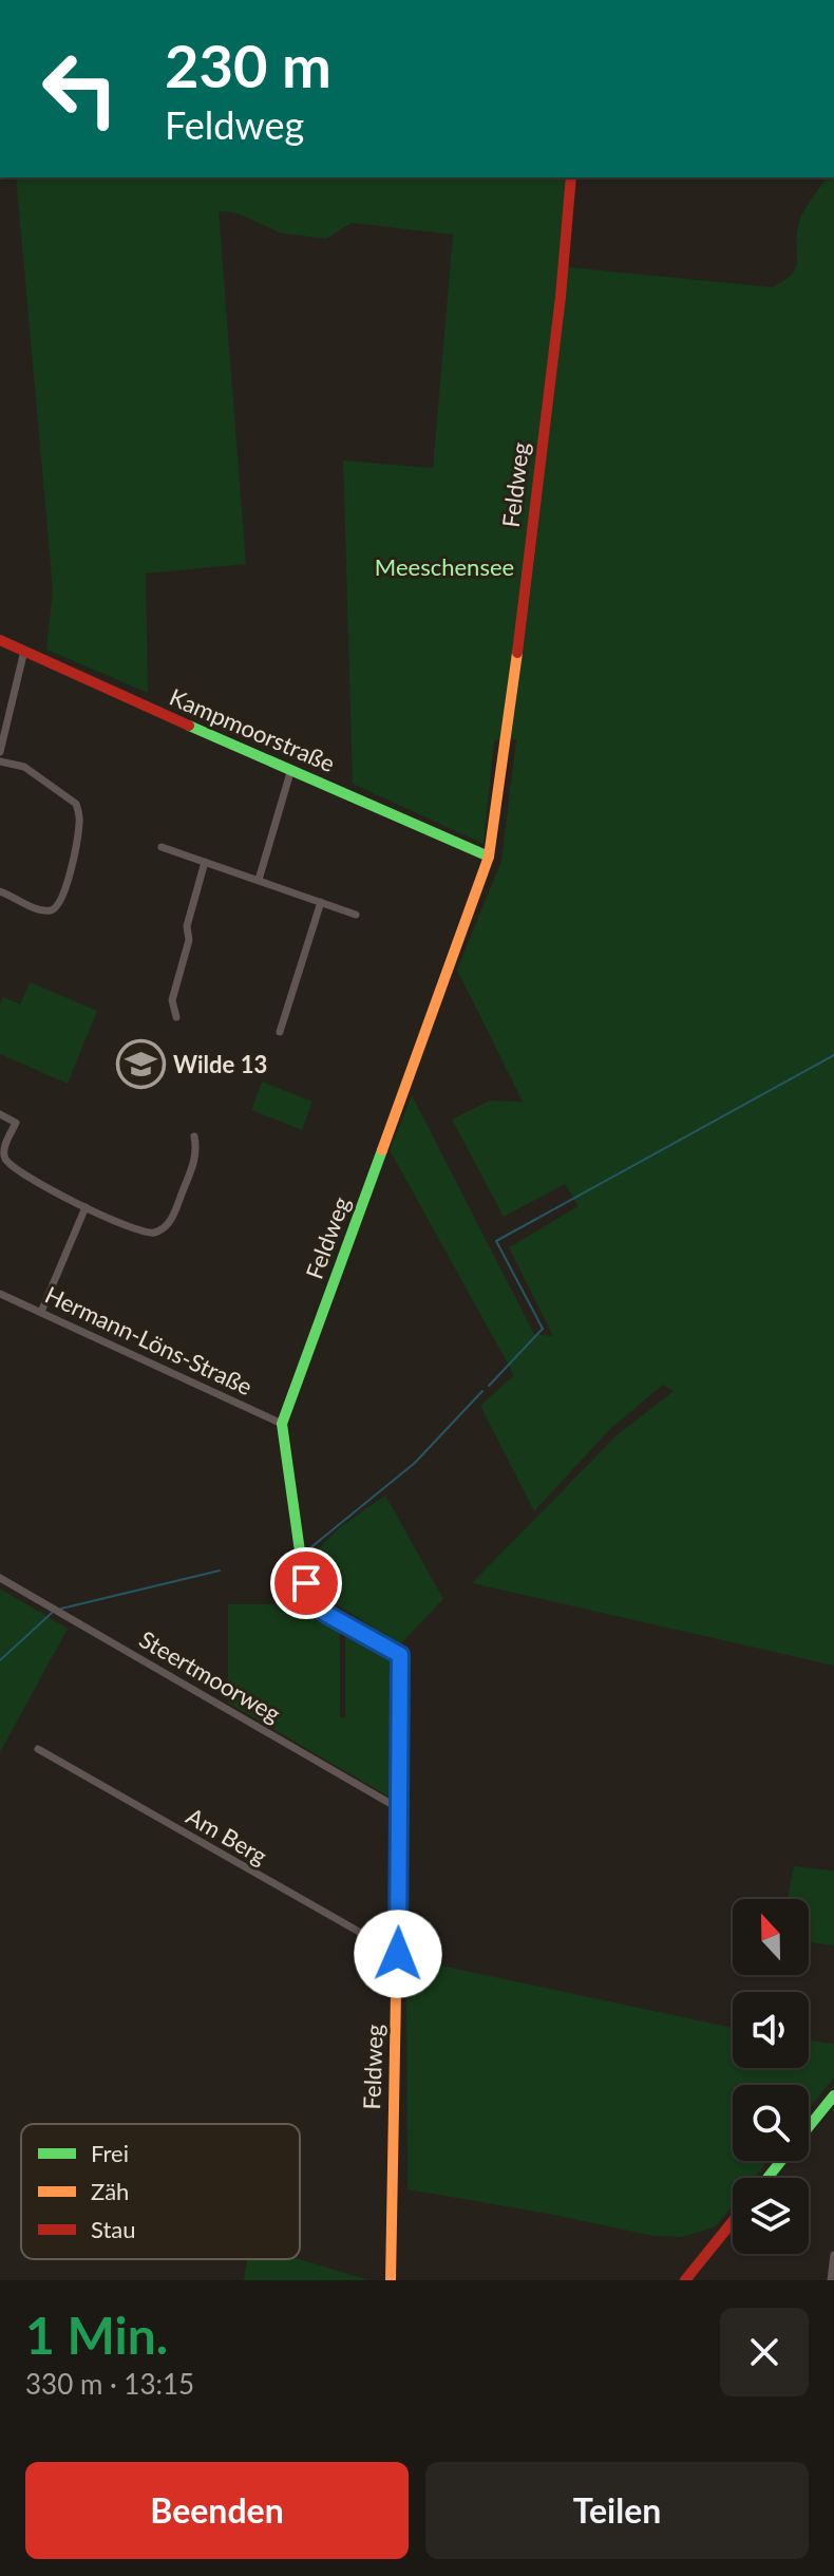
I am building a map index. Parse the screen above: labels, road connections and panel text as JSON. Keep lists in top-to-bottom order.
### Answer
{
  "streets": {
    "street": [
      "Feldweg",
      "Kampmoorstraße",
      "Hermann-Löns-Straße",
      "Steertmoorweg",
      "Am Berg"
    ]
  },
  "crossings": [
    ["Feldweg", "Kampmoorstraße"],
    ["Feldweg", "Hermann-Löns-Straße"],
    ["Feldweg", "Steertmoorweg"],
    ["Feldweg", "Am Berg"]
  ],
  "parks": ["Meeschensee"],
  "places": {
    "school or university": ["Wilde 13"]
  },
  "legend": ["Frei", "Zäh", "Stau"],
  "north": "top",
  "page": {
    "turn": ["230 m", "Feldweg"],
    "heading": ["1 Min.", "330 m · 13:15"],
    "buttons": ["Beenden", "Teilen"]
  }
}
